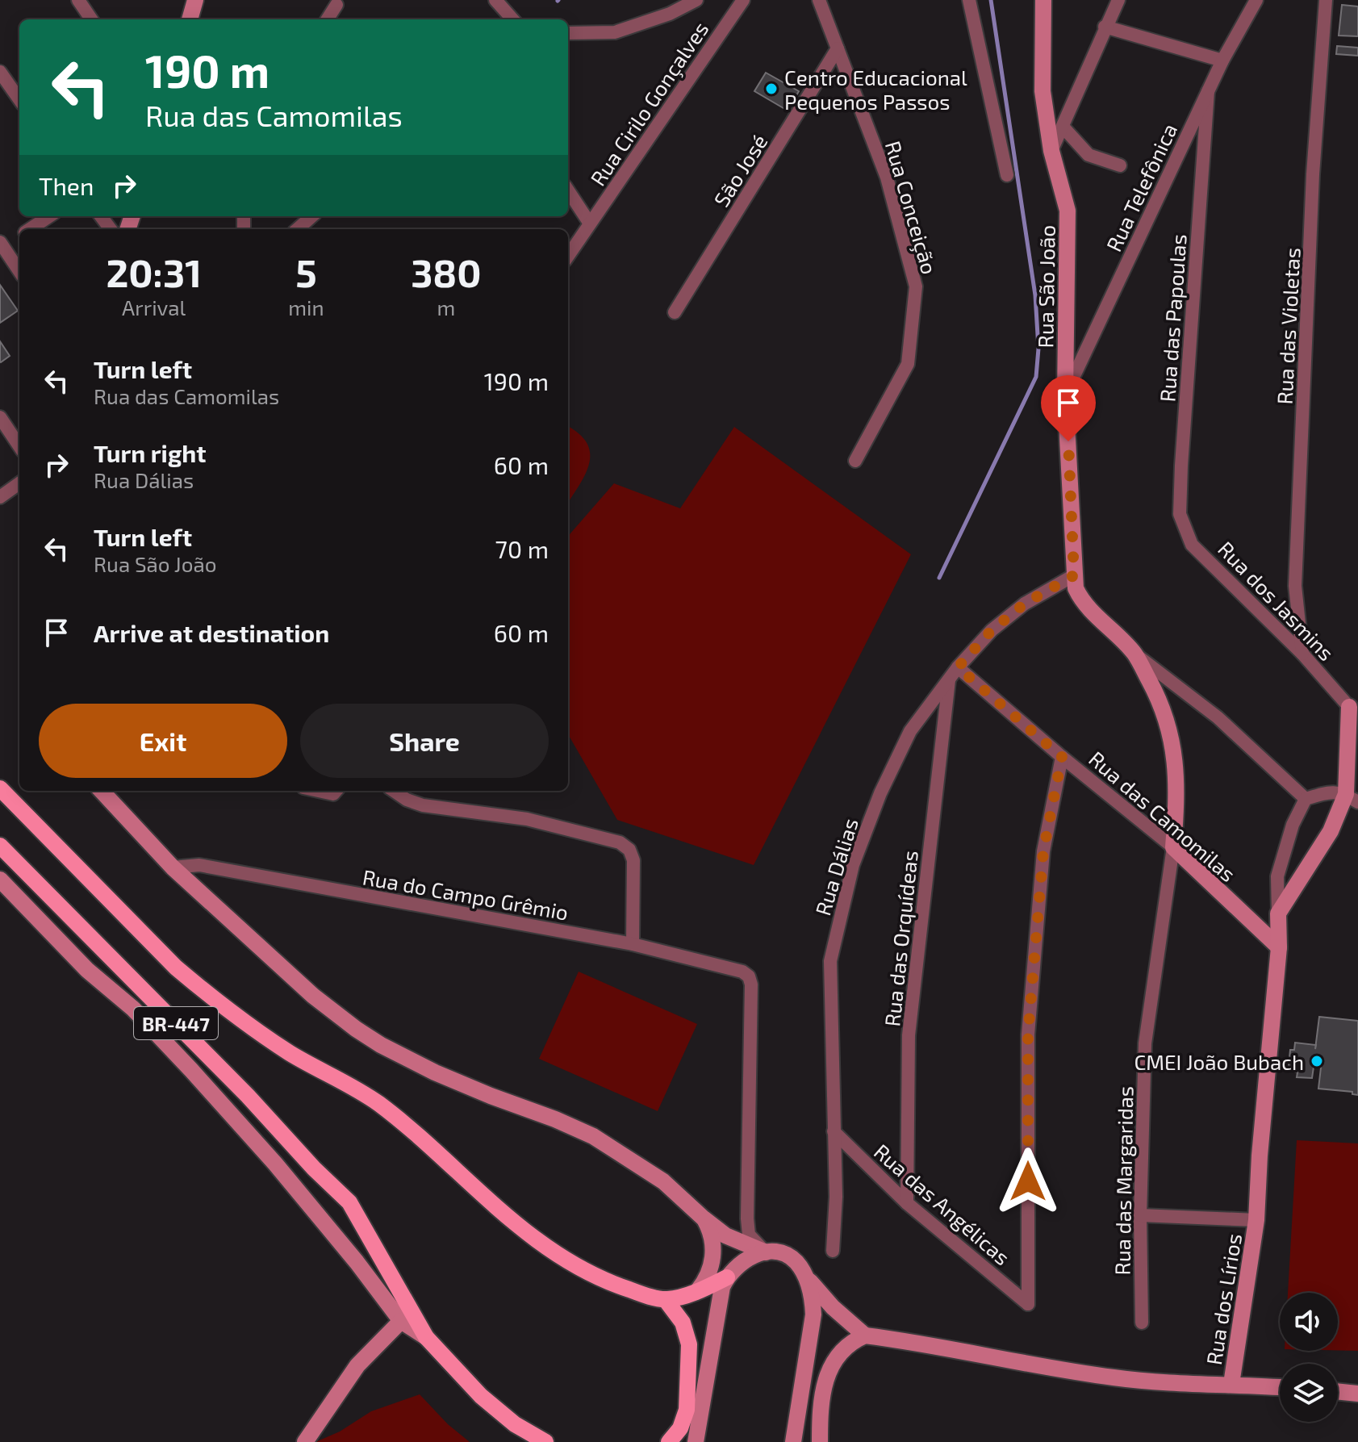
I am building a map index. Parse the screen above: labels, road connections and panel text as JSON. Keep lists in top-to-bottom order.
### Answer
{
  "streets": {
    "main road": ["BR-447"],
    "street": [
      "Rua Cirilo Gonçalves",
      "São José",
      "Rua Telefônica",
      "Rua Conceição",
      "Rua São João",
      "Rua das Papoulas",
      "Rua das Violetas",
      "Rua dos Jasmins",
      "Rua das Camomilas",
      "Rua Dálias",
      "Rua do Campo Grêmio",
      "Rua das Orquídeas",
      "Rua das Margaridas",
      "Rua das Angélicas",
      "Rua dos Lírios"
    ]
  },
  "crossings": [
    ["São José", "Rua Conceição"],
    ["Rua Telefônica", "Rua São João"],
    ["Rua Telefônica", "Rua das Papoulas"],
    ["Rua São João", "Rua das Camomilas"],
    ["Rua São João", "Rua Dálias"],
    ["Rua São João", "Rua das Margaridas"],
    ["Rua das Papoulas", "Rua dos Jasmins"],
    ["Rua das Violetas", "Rua dos Jasmins"],
    ["Rua das Camomilas", "Rua Dálias"],
    ["Rua das Camomilas", "Rua das Margaridas"],
    ["Rua das Camomilas", "Rua das Angélicas"],
    ["Rua das Camomilas", "Rua dos Lírios"],
    ["Rua Dálias", "Rua das Orquídeas"],
    ["Rua Dálias", "Rua das Angélicas"],
    ["Rua das Orquídeas", "Rua das Angélicas"],
    ["Rua das Margaridas", "Rua dos Lírios"]
  ],
  "places": ["Centro Educacional Pequenos Passos", "CMEI João Bubach"],
  "page": {
    "turn": ["190 m", "Rua das Camomilas"],
    "then": "Then",
    "eta": [
      "20:31",
      "Arrival",
      "5",
      "min",
      "380",
      "m"
    ],
    "list": [
      {
        "name": "Turn left",
        "note": "Rua das Camomilas",
        "value": "190 m"
      },
      {
        "name": "Turn right",
        "note": "Rua Dálias",
        "value": "60 m"
      },
      {
        "name": "Turn left",
        "note": "Rua São João",
        "value": "70 m"
      },
      {
        "name": "Arrive at destination",
        "value": "60 m"
      }
    ],
    "buttons": ["Exit", "Share"]
  }
}
